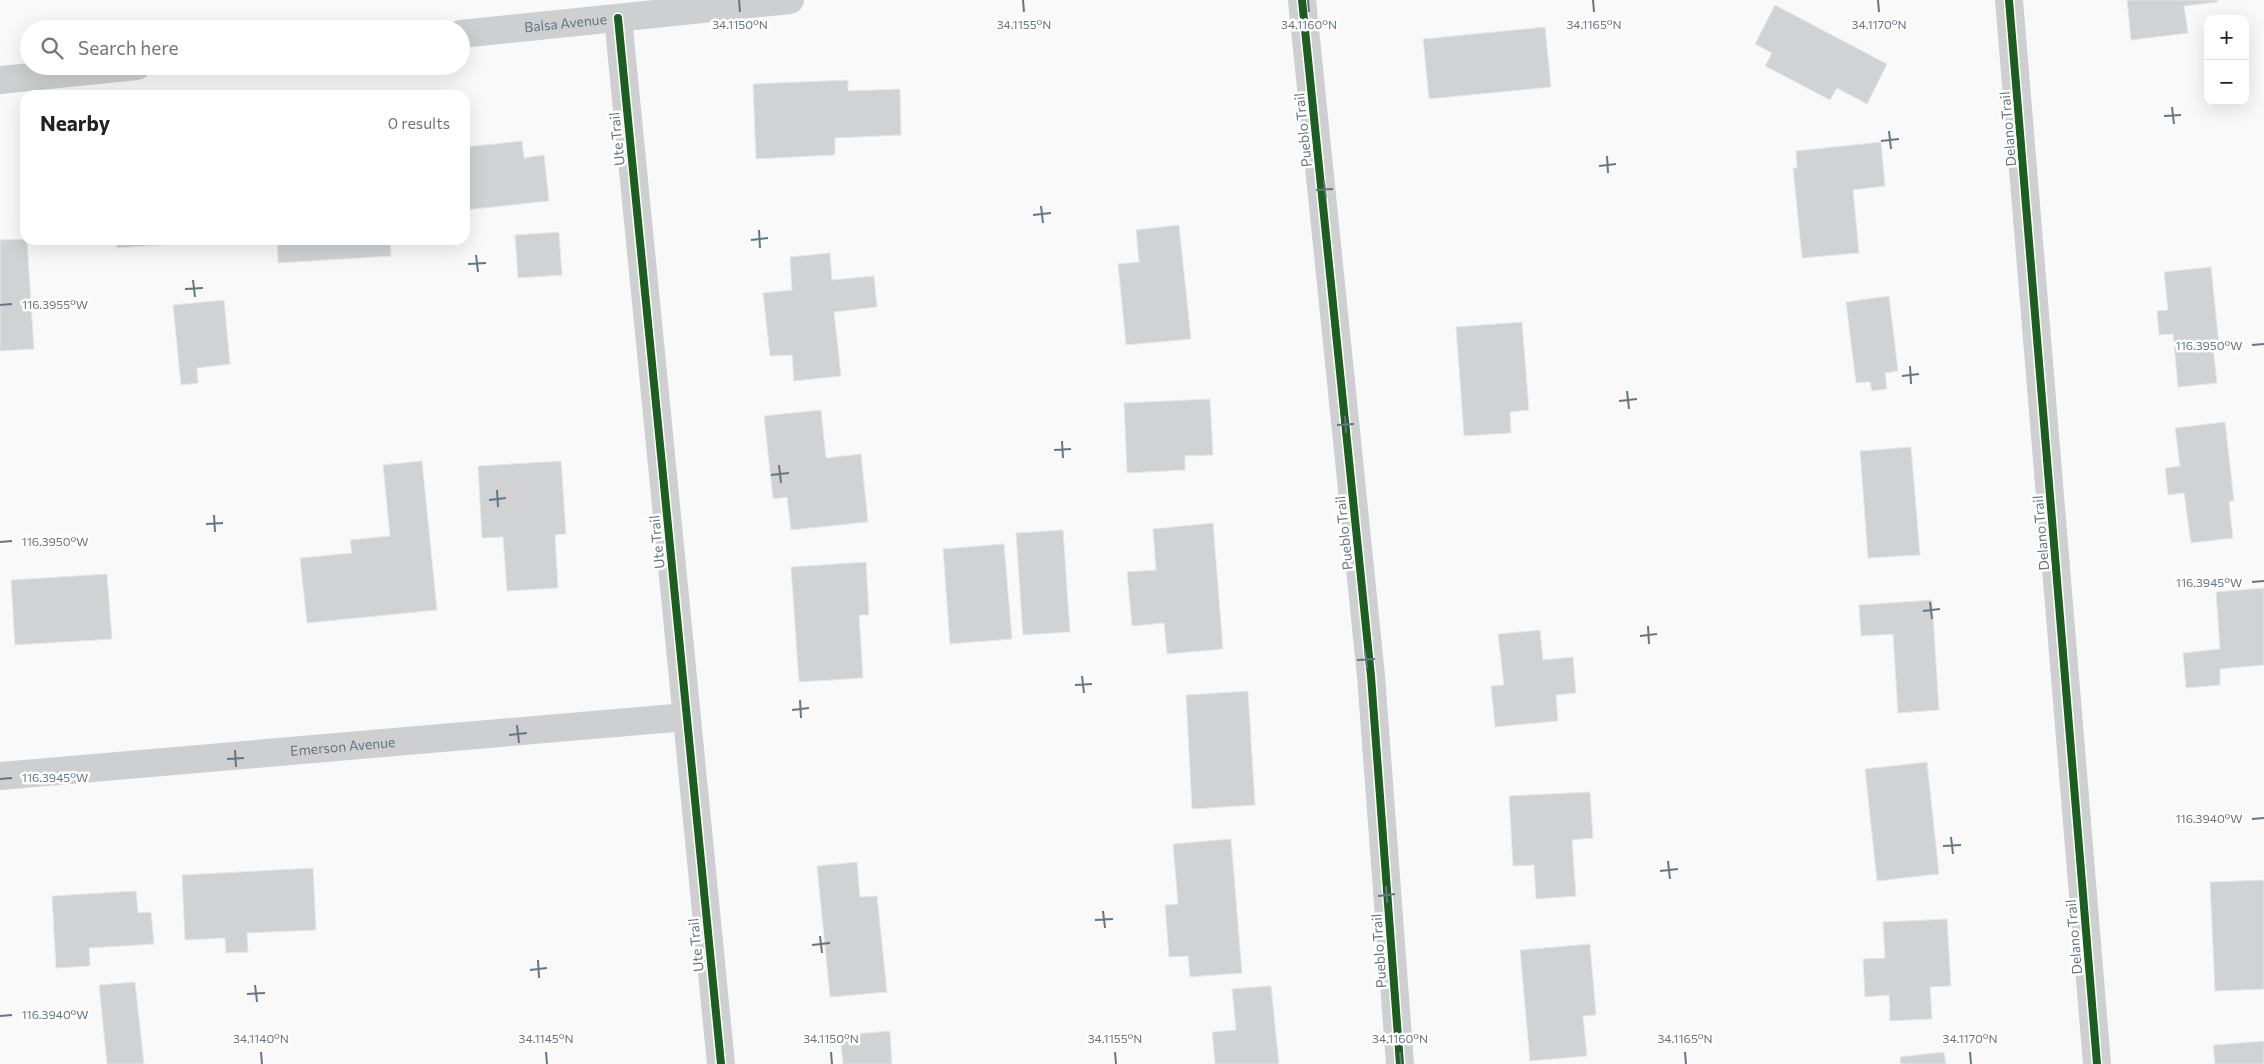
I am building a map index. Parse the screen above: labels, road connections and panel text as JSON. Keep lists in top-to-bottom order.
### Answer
{
  "streets": {
    "street": [
      "Balsa Avenue",
      "Delano Trail",
      "Pueblo Trail",
      "Ute Trail",
      "Emerson Avenue"
    ]
  },
  "crossings": [
    ["Balsa Avenue", "Ute Trail"],
    ["Ute Trail", "Emerson Avenue"]
  ],
  "page": {
    "map_buttons": ["+", "−"],
    "search": "Search here",
    "heading": ["Nearby", "0 results"]
  },
  "coordinates": [
    "34.1150°N",
    "34.1155°N",
    "34.1160°N",
    "34.1165°N",
    "34.1170°N",
    "116.3955°W",
    "116.3950°W",
    "116.3945°W",
    "116.3940°W",
    "34.1140°N",
    "34.1145°N"
  ]
}
